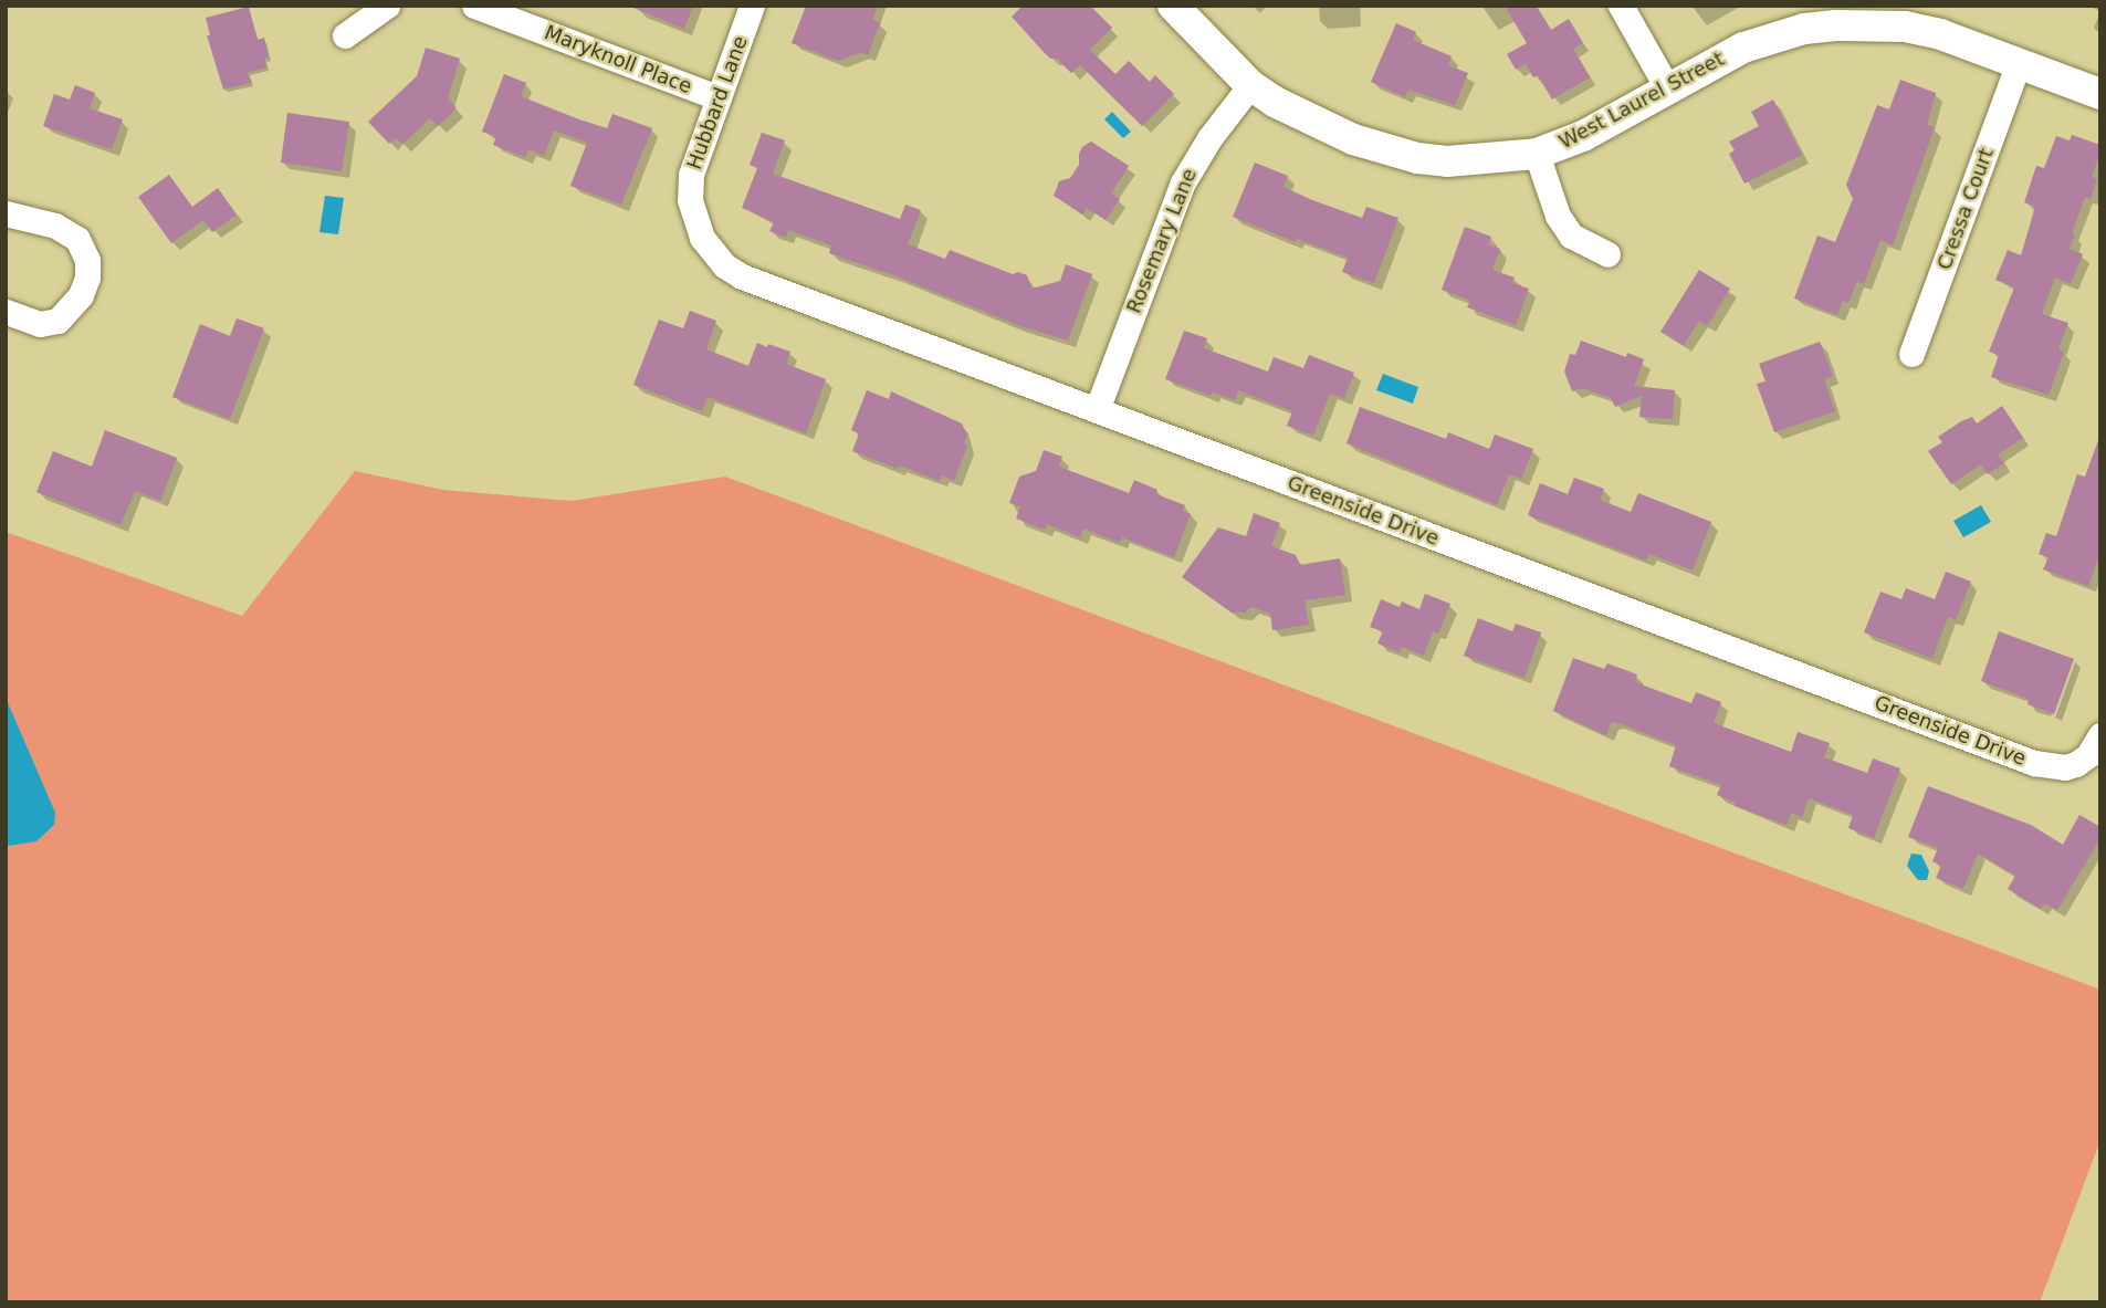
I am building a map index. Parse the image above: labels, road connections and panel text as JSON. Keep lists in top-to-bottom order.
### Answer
{
  "streets": {
    "street": [
      "Maryknoll Place",
      "West Laurel Street",
      "Hubbard Lane",
      "Cressa Court",
      "Rosemary Lane",
      "Greenside Drive"
    ]
  },
  "crossings": [
    ["Maryknoll Place", "Hubbard Lane"],
    ["West Laurel Street", "Cressa Court"],
    ["West Laurel Street", "Rosemary Lane"],
    ["Hubbard Lane", "Greenside Drive"],
    ["Rosemary Lane", "Greenside Drive"]
  ]
}
